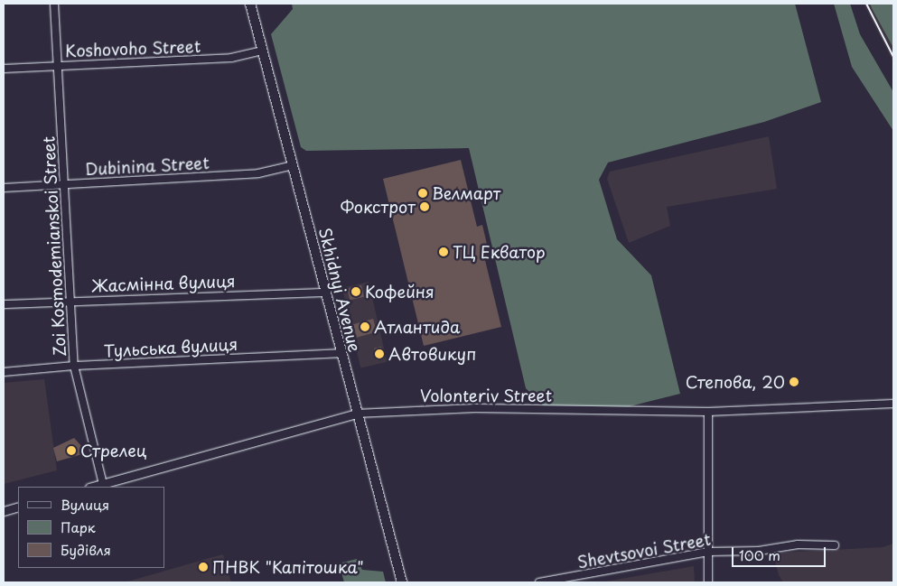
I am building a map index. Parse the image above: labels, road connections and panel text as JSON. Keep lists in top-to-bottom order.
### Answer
{
  "streets": {
    "main road": ["Skhidnyi Avenue"],
    "street": [
      "Koshovoho Street",
      "Dubinina Street",
      "Zoi Kosmodemianskoi Street",
      "Жасмінна вулиця",
      "Тульська вулиця",
      "Volonteriv Street",
      "Shevtsovoi Street"
    ]
  },
  "crossings": [
    ["Koshovoho Street", "Zoi Kosmodemianskoi Street"],
    ["Koshovoho Street", "Skhidnyi Avenue"],
    ["Dubinina Street", "Zoi Kosmodemianskoi Street"],
    ["Dubinina Street", "Skhidnyi Avenue"],
    ["Zoi Kosmodemianskoi Street", "Жасмінна вулиця"],
    ["Zoi Kosmodemianskoi Street", "Тульська вулиця"],
    ["Zoi Kosmodemianskoi Street", "Volonteriv Street"],
    ["Жасмінна вулиця", "Skhidnyi Avenue"],
    ["Skhidnyi Avenue", "Тульська вулиця"],
    ["Skhidnyi Avenue", "Volonteriv Street"]
  ],
  "places": [
    "Велмарт",
    "Фокстрот",
    "ТЦ Екватор",
    "Кофейня",
    "Атлантида",
    "Автовикуп",
    "Степова, 20",
    "Стрелец",
    "ПНВК \"Капітошка\""
  ],
  "legend": ["Вулиця", "Парк", "Будівля"],
  "scale_bar": "100 m"
}
